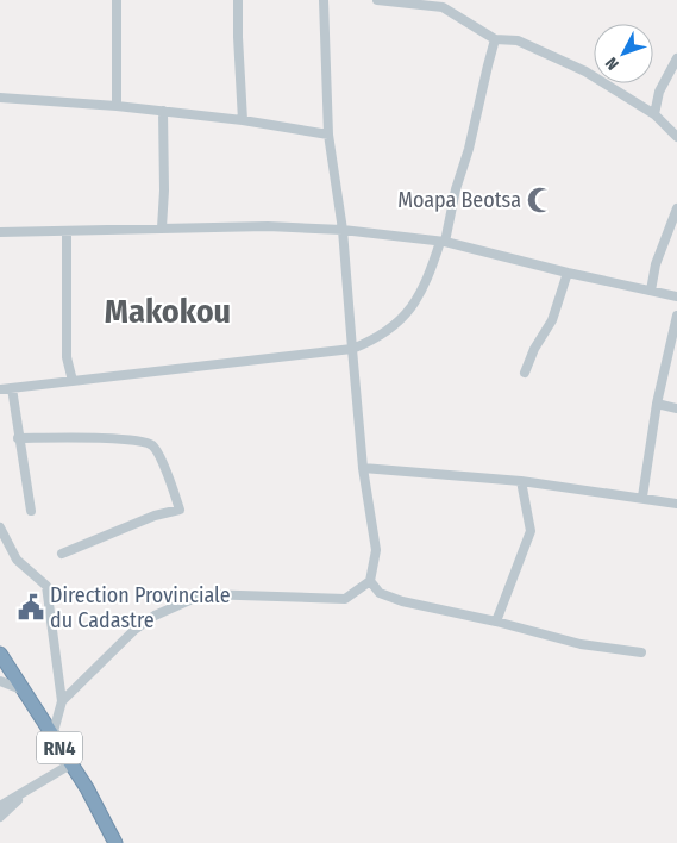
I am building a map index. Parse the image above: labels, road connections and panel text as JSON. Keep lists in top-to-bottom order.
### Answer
{
  "streets": {
    "highway": ["RN4"]
  },
  "districts": ["Makokou"],
  "places": {
    "mosque": ["Moapa Beotsa"],
    "public building": ["Direction Provinciale du Cadastre"]
  },
  "north": "bottom left"
}
